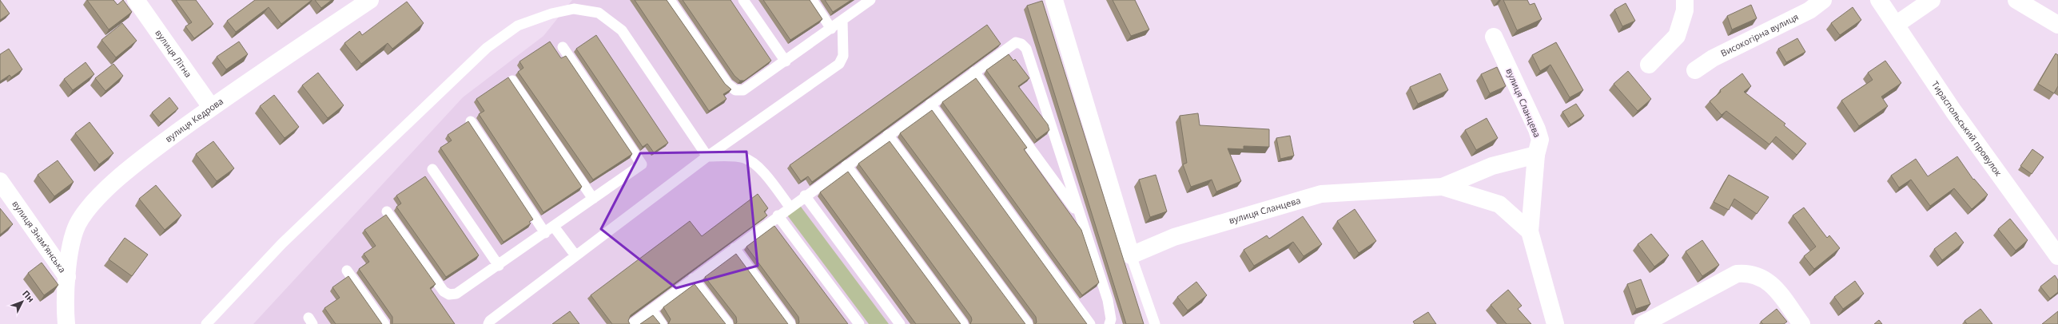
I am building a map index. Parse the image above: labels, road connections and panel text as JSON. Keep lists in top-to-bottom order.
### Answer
{
  "streets": {
    "street": [
      "Високогірна вулиця",
      "вулиця Літна",
      "вулиця Сланцева",
      "вулиця Кедрова",
      "Тираспольський провулок",
      "вулиця Знам’янська"
    ]
  },
  "crossings": [
    ["вулиця Літна", "вулиця Кедрова"],
    ["вулиця Кедрова", "вулиця Знам’янська"]
  ],
  "north": "top right"
}
